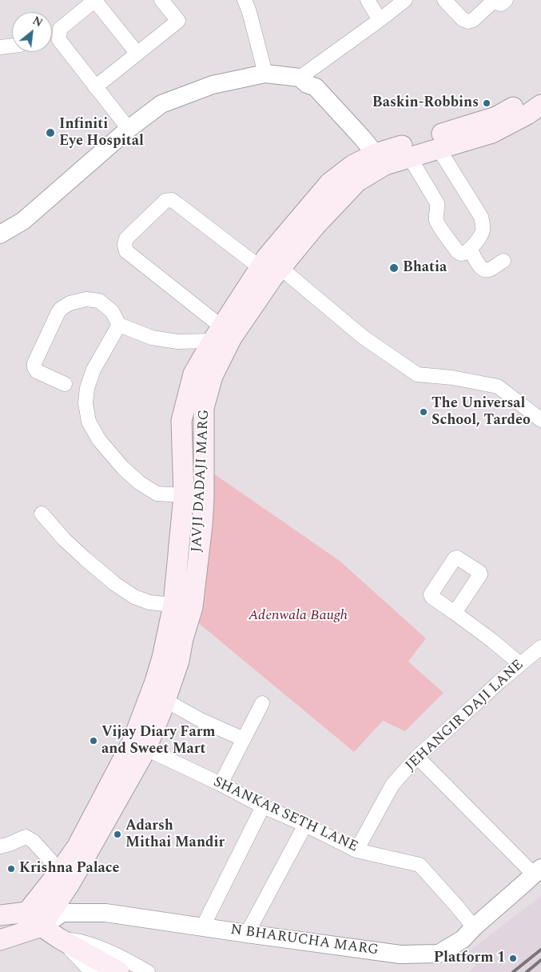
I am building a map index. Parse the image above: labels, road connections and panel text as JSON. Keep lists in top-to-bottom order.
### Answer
{
  "streets": {
    "main road": ["JAVJI DADAJI MARG"],
    "street": ["JEHANGIR DAJI LANE", "SHANKAR SETH LANE", "N BHARUCHA MARG"]
  },
  "crossings": [
    ["JAVJI DADAJI MARG", "SHANKAR SETH LANE"],
    ["JAVJI DADAJI MARG", "N BHARUCHA MARG"],
    ["JEHANGIR DAJI LANE", "SHANKAR SETH LANE"],
    ["SHANKAR SETH LANE", "N BHARUCHA MARG"]
  ],
  "parks": ["Adenwala Baugh"],
  "places": [
    "Baskin-Robbins",
    "Infiniti Eye Hospital",
    "Bhatia",
    "The Universal School, Tardeo",
    "Vijay Diary Farm and Sweet Mart",
    "Adarsh Mithai Mandir",
    "Krishna Palace",
    "Platform 1"
  ],
  "north": "top right"
}
